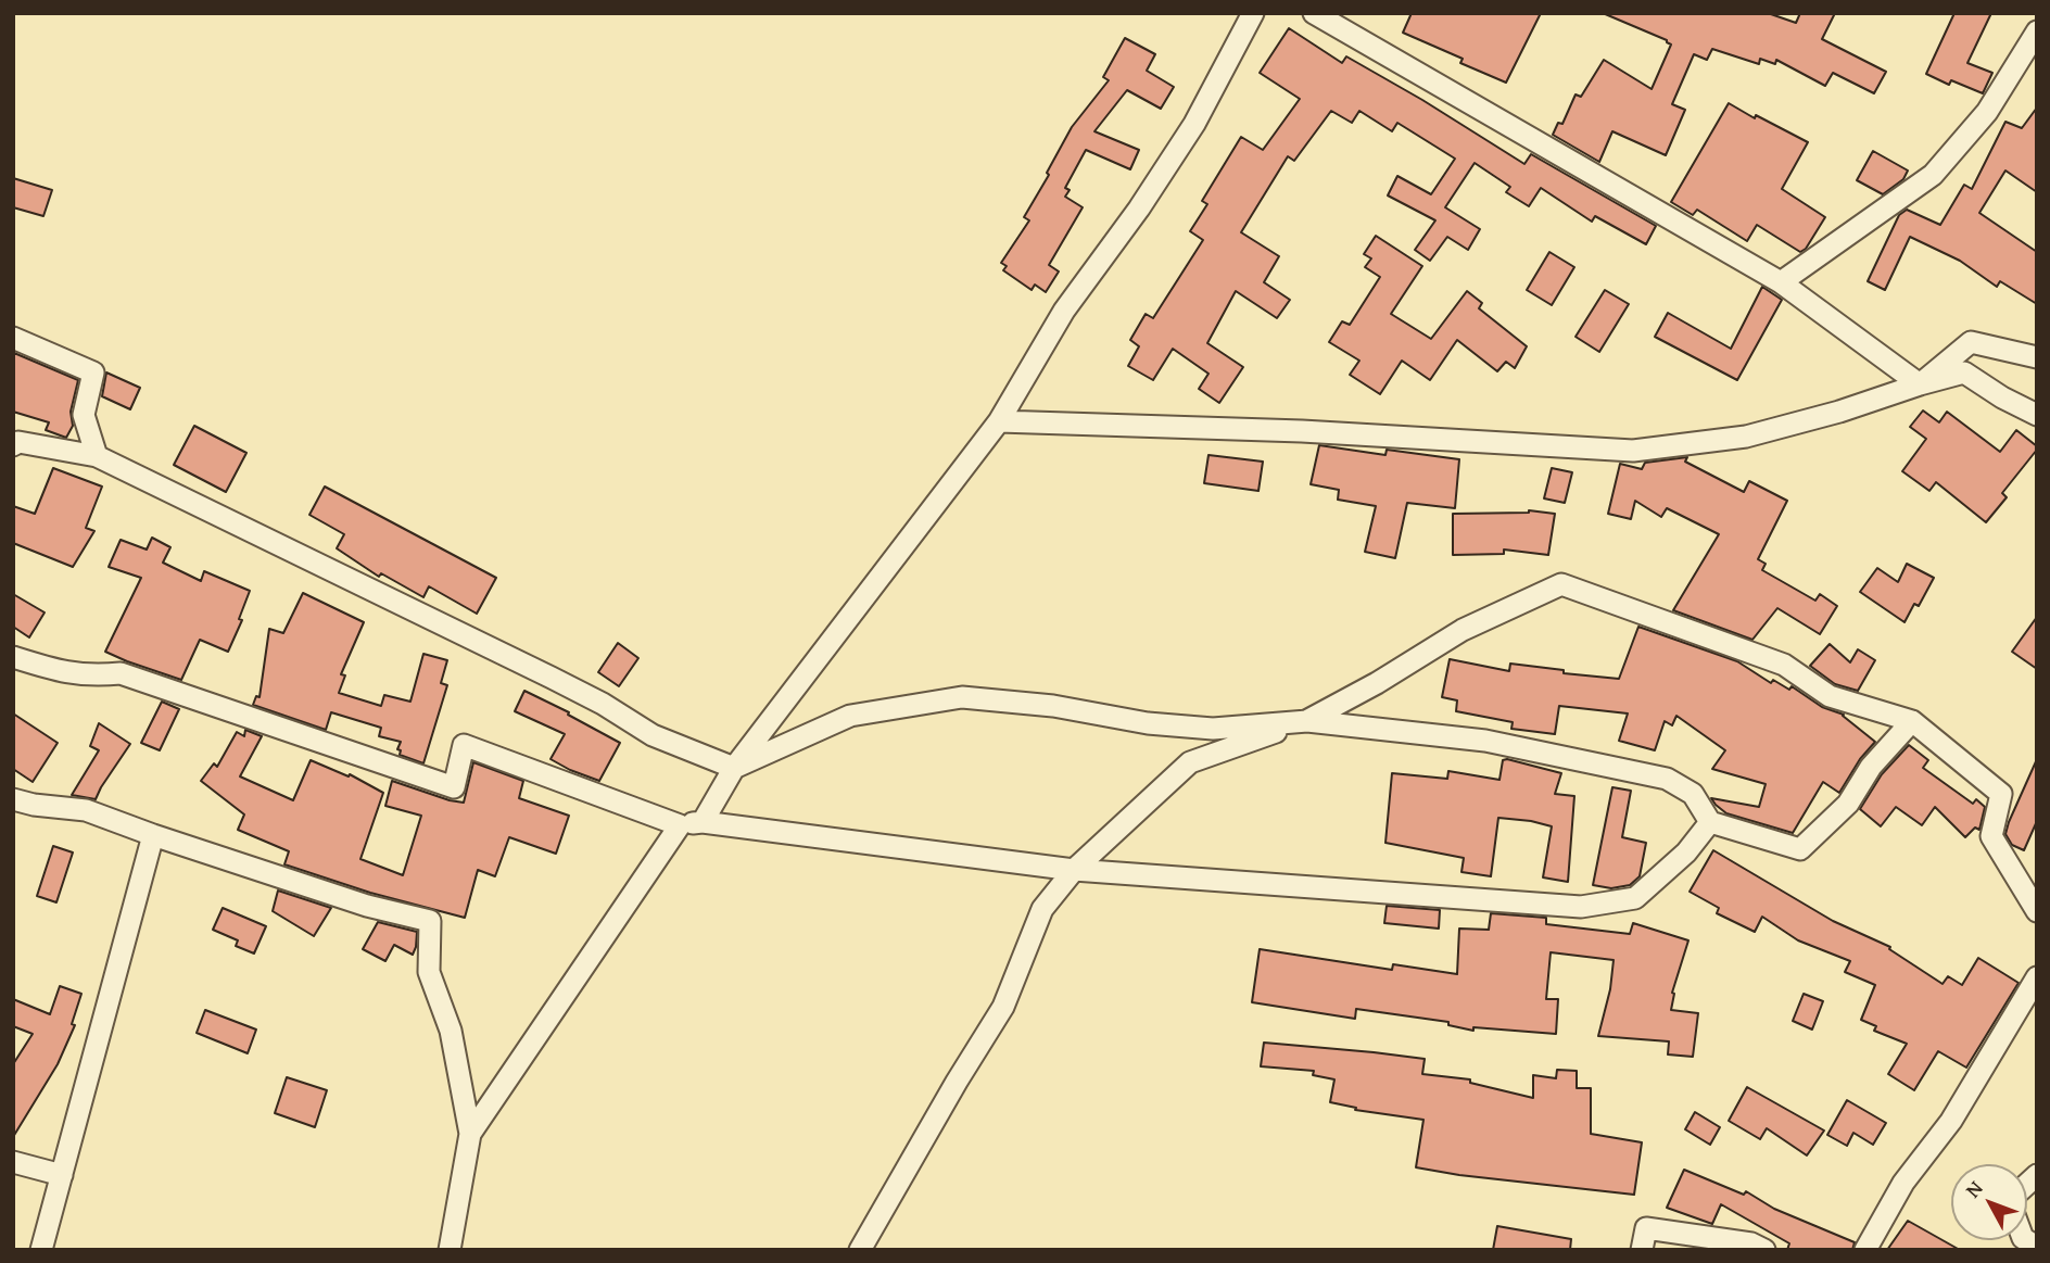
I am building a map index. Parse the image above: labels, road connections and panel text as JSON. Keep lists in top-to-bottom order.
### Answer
{
  "north": "top left"
}
